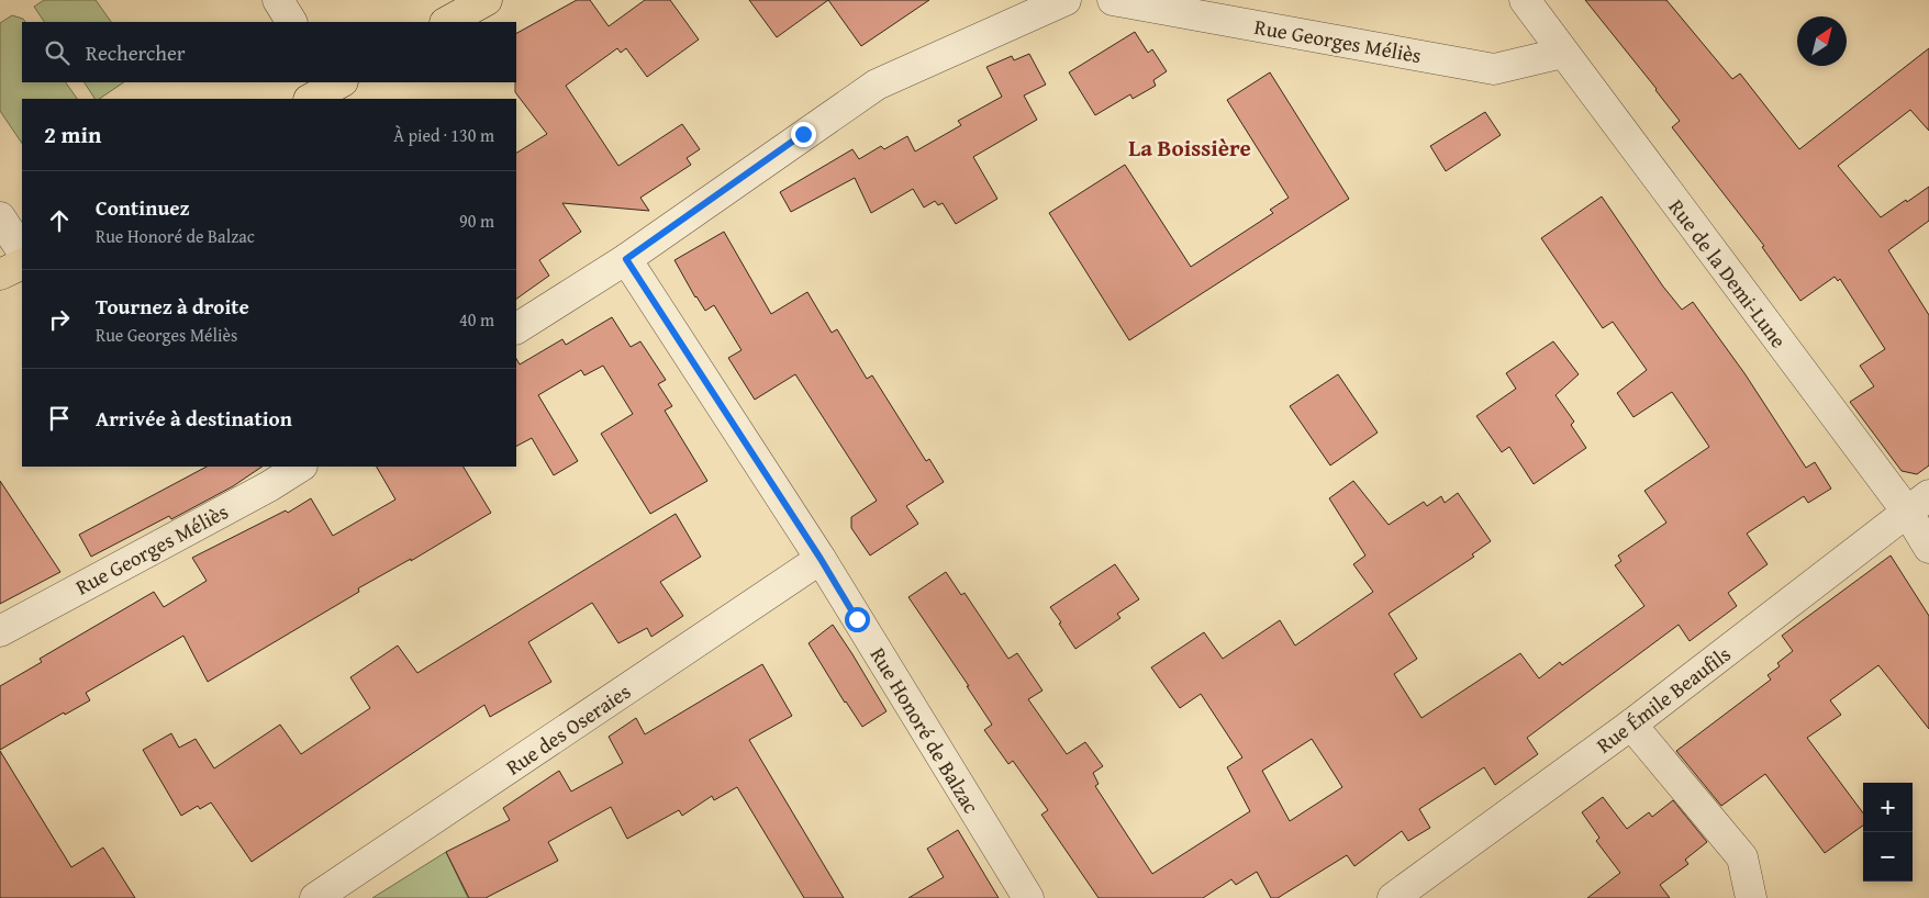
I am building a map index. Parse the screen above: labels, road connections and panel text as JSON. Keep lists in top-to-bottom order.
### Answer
{
  "streets": {
    "street": [
      "Rue Georges Méliès",
      "Rue de la Demi-Lune",
      "Rue Émile Beaufils",
      "Rue des Oseraies",
      "Rue Honoré de Balzac"
    ]
  },
  "crossings": [
    ["Rue Georges Méliès", "Rue de la Demi-Lune"],
    ["Rue de la Demi-Lune", "Rue Émile Beaufils"],
    ["Rue des Oseraies", "Rue Honoré de Balzac"]
  ],
  "districts": ["La Boissière"],
  "north": "top right",
  "page": {
    "search": "Rechercher",
    "heading": ["2 min", "À pied · 130 m"],
    "list": [
      ["Continuez", "Rue Honoré de Balzac", "90 m"],
      ["Tournez à droite", "Rue Georges Méliès", "40 m"],
      "Arrivée à destination"
    ],
    "map_buttons": ["+", "−"]
  }
}
